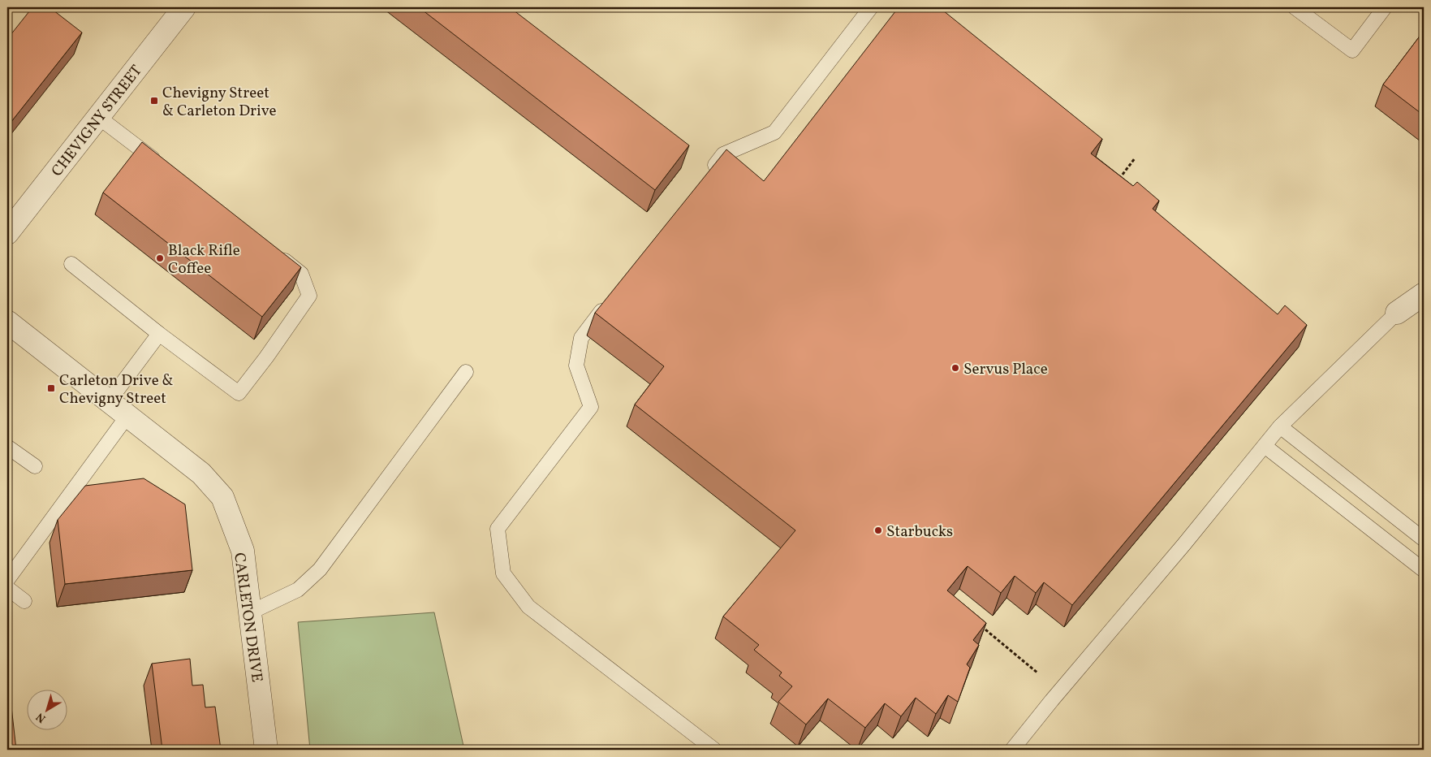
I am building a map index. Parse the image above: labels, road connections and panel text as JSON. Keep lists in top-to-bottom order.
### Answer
{
  "streets": {
    "street": ["CHEVIGNY STREET", "CARLETON DRIVE"]
  },
  "places": {
    "transit": ["Chevigny Street & Carleton Drive", "Carleton Drive & Chevigny Street"],
    "other": ["Black Rifle Coffee", "Servus Place", "Starbucks"]
  },
  "north": "bottom left"
}
